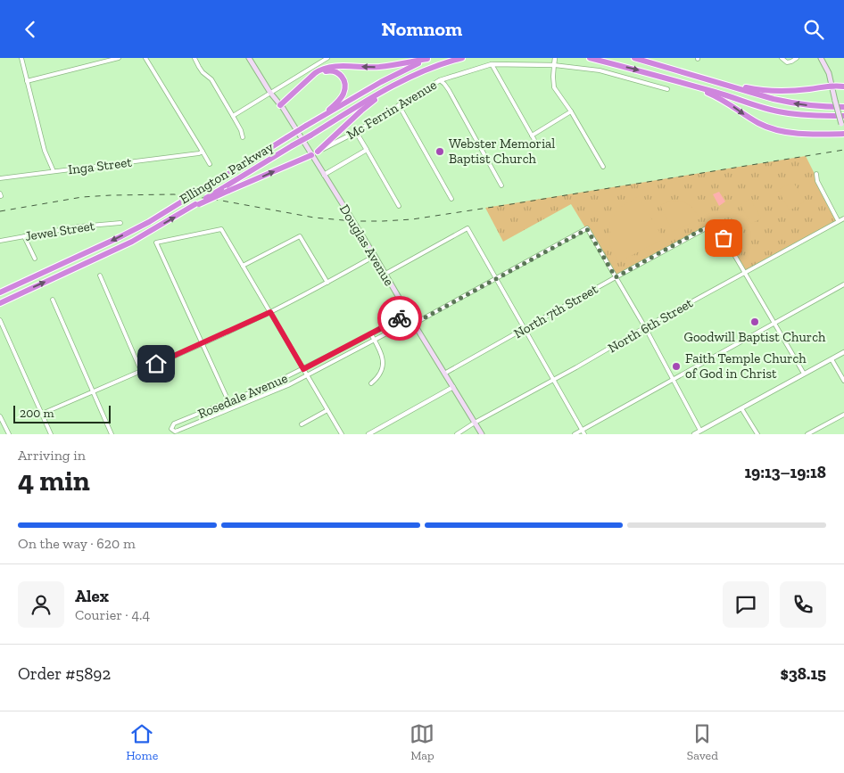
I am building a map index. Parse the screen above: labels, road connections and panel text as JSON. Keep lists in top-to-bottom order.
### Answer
{
  "streets": {
    "highway": ["Ellington Parkway"],
    "main road": ["Mc Ferrin Avenue", "Douglas Avenue"],
    "street": [
      "Inga Street",
      "Jewel Street",
      "North 7th Street",
      "North 6th Street",
      "Rosedale Avenue"
    ]
  },
  "crossings": [
    ["Mc Ferrin Avenue", "Douglas Avenue"],
    ["Douglas Avenue", "North 7th Street"],
    ["Douglas Avenue", "North 6th Street"],
    ["Douglas Avenue", "Rosedale Avenue"],
    ["North 7th Street", "North 6th Street"]
  ],
  "places": ["Webster Memorial Baptist Church", "Goodwill Baptist Church", "Faith Temple Church of God in Christ"],
  "scale_bar": "200 m",
  "page": {
    "header": "Nomnom",
    "scale": "200 m",
    "heading": ["4 min", "Arriving in", "19:13–19:18"],
    "panel": [
      "Alex",
      "Courier · 4.4",
      "Order #5892",
      "$38.15"
    ],
    "bar": "On the way · 620 m",
    "tabs": ["Home", "Map", "Saved"]
  }
}
